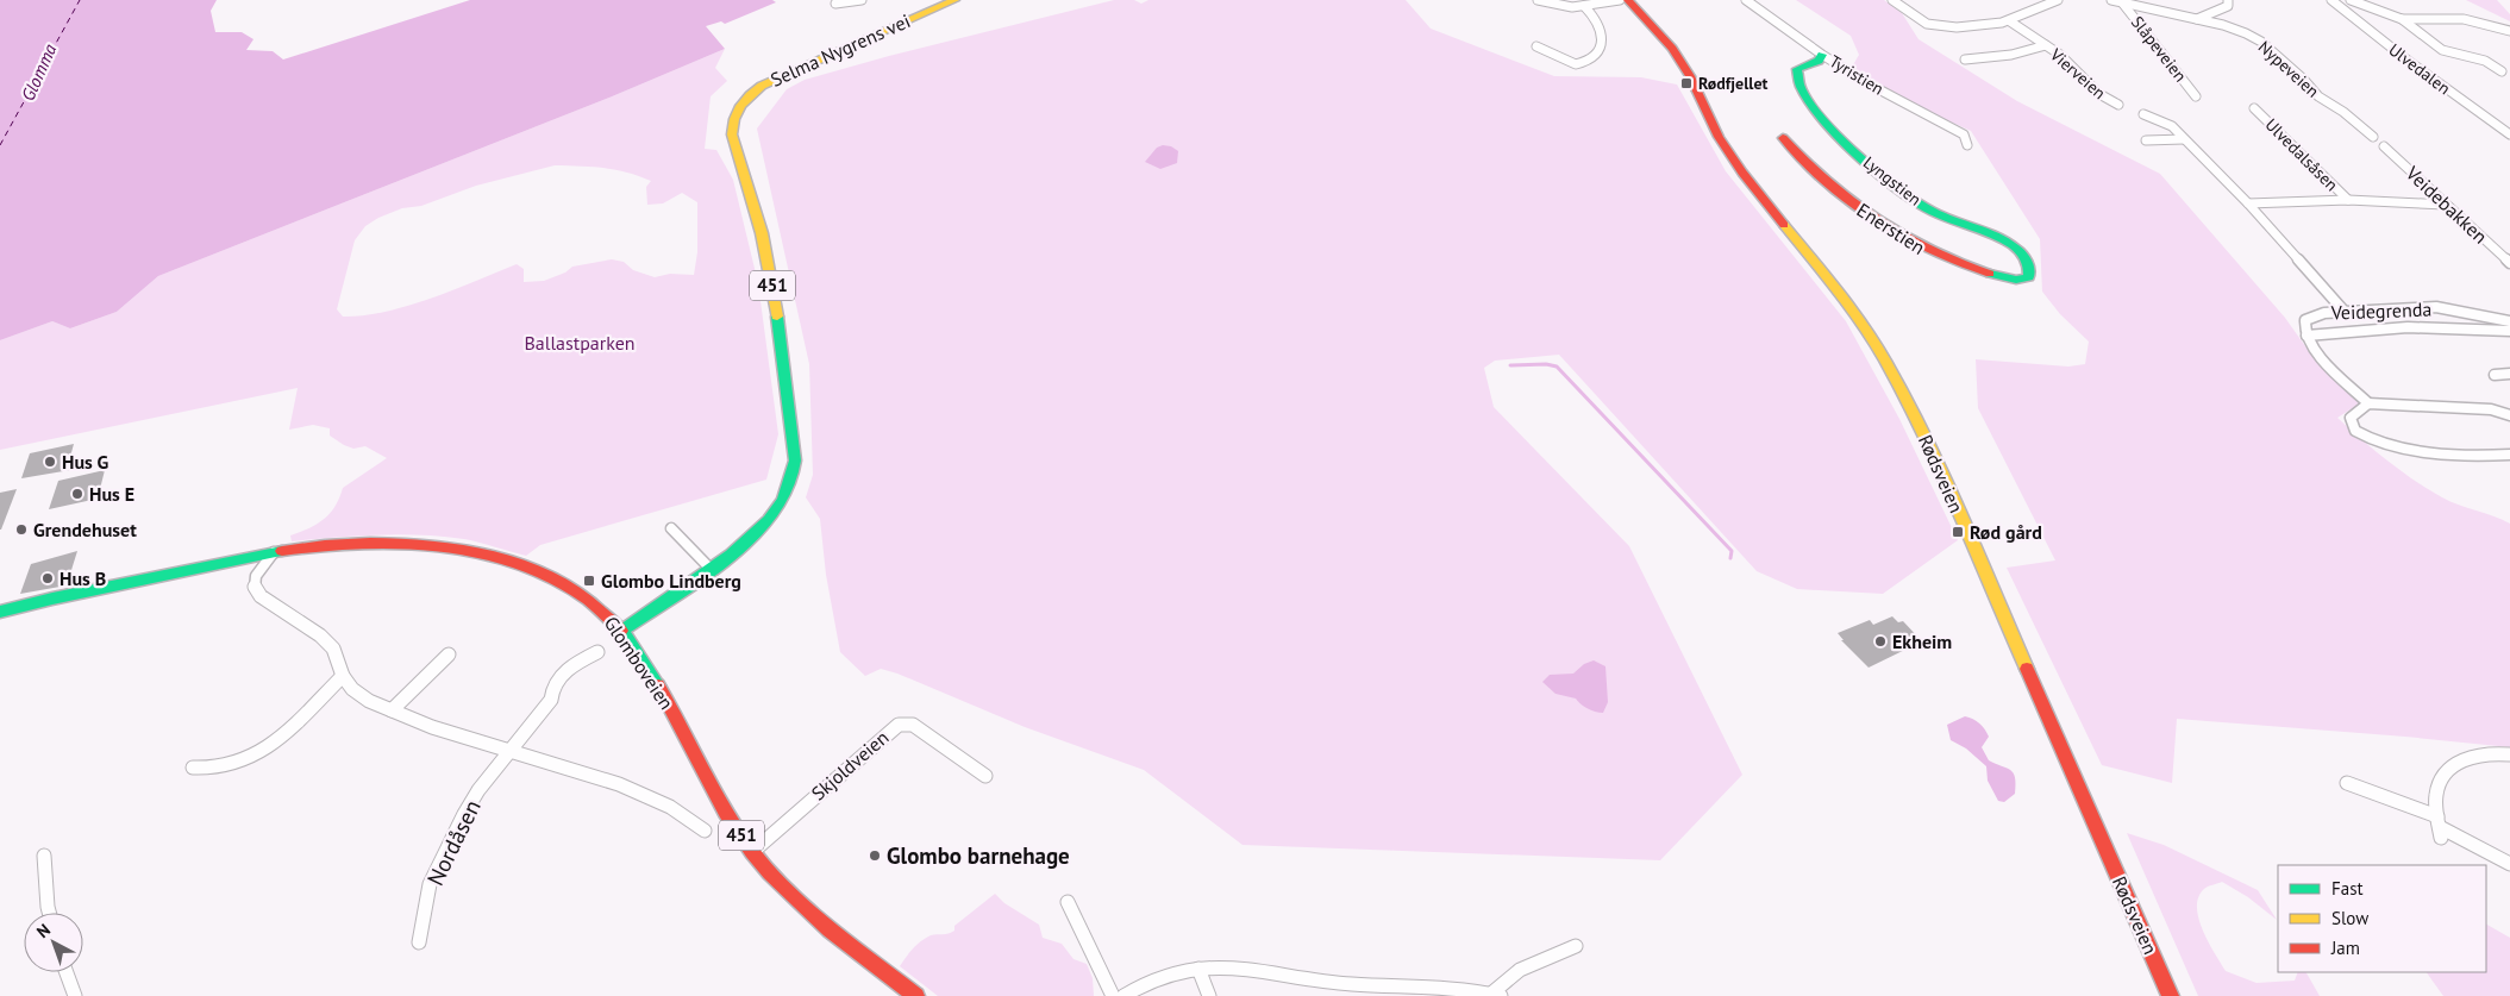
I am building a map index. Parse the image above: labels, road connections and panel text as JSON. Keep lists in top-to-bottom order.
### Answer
{
  "streets": {
    "street": [
      "Slåpeveien",
      "Selma Nygrens vei",
      "Nypeveien",
      "Ulvedalen",
      "Vierveien",
      "Tyristien",
      "Ulvedalsåsen",
      "Lyngstien",
      "Veidebakken",
      "Enerstien",
      "451",
      "Veidegrenda",
      "Rødsveien",
      "Glomboveien",
      "Skjoldveien",
      "Nordåsen"
    ]
  },
  "crossings": [
    ["Selma Nygrens vei", "Glomboveien"],
    ["Tyristien", "Lyngstien"],
    ["Ulvedalsåsen", "Veidebakken"],
    ["Lyngstien", "Enerstien"],
    ["Glomboveien", "Skjoldveien"]
  ],
  "water": ["Glomma"],
  "parks": ["Ballastparken"],
  "places": {
    "transit": ["Rødfjellet", "Rød gård", "Glombo Lindberg"],
    "other": [
      "Hus G",
      "Hus E",
      "Grendehuset",
      "Hus B",
      "Ekheim",
      "Glombo barnehage"
    ]
  },
  "legend": ["Fast", "Slow", "Jam"],
  "north": "top left"
}
